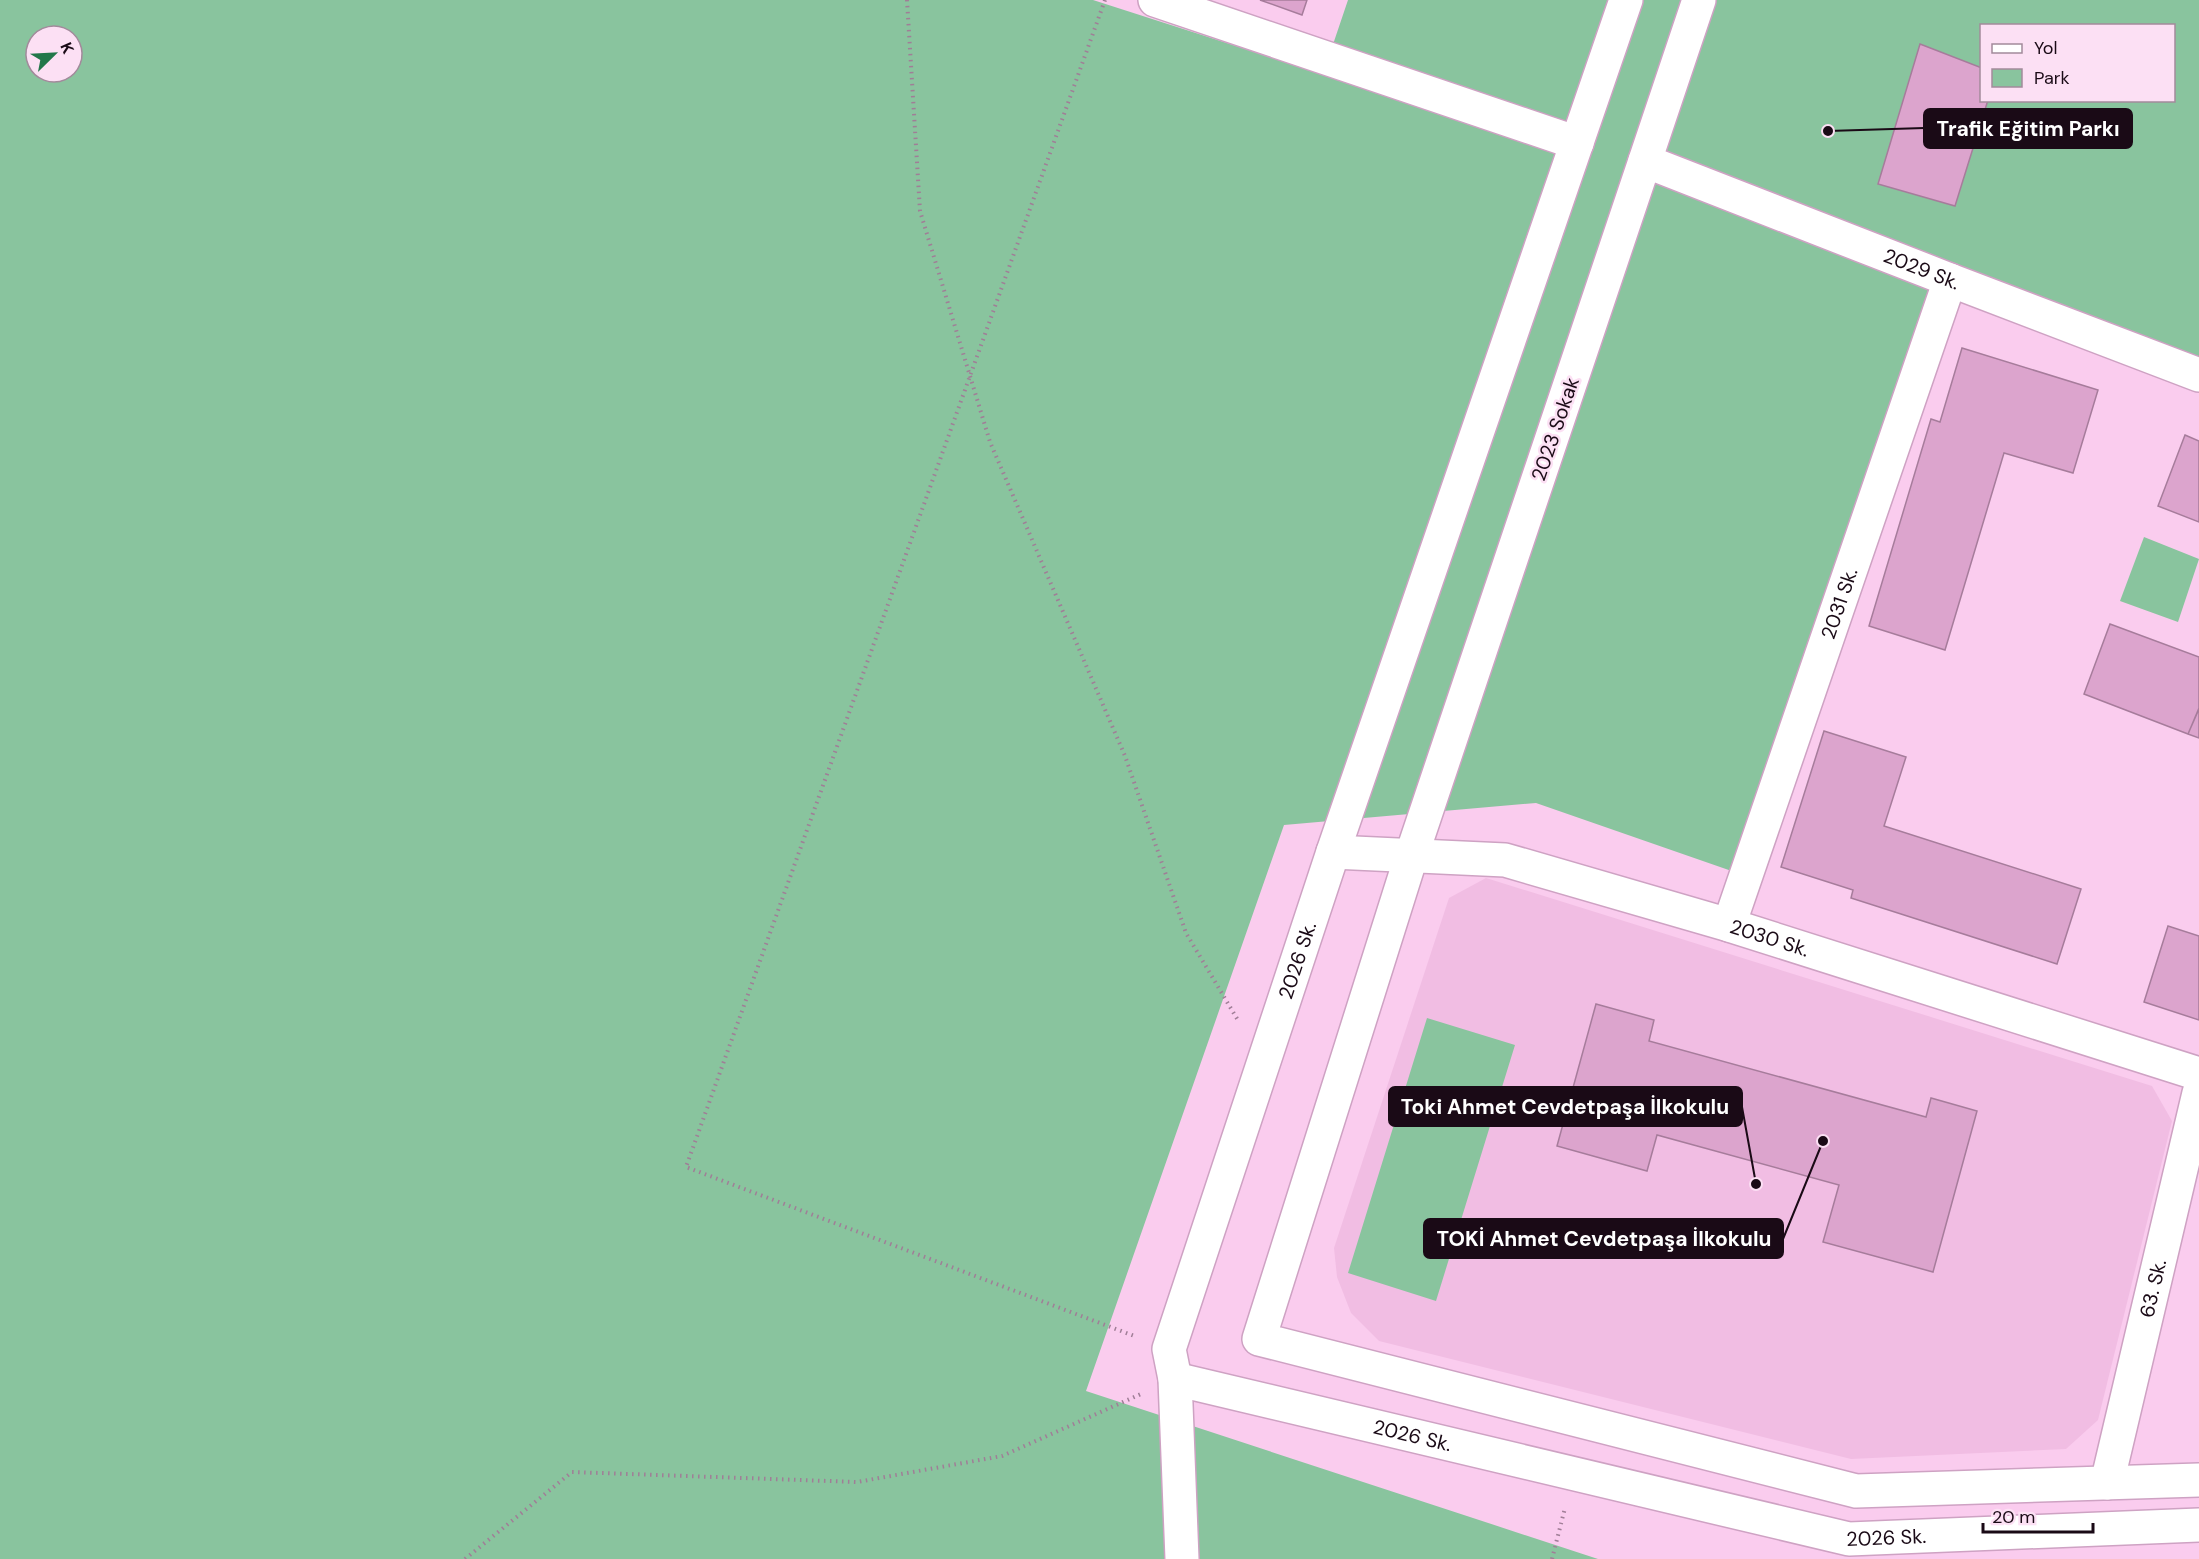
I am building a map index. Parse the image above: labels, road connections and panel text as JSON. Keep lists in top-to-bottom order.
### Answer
{
  "streets": {
    "street": [
      "2029 Sk.",
      "2023 Sokak",
      "2031 Sk.",
      "2030 Sk.",
      "2026 Sk.",
      "63. Sk."
    ]
  },
  "crossings": [
    ["2029 Sk.", "2023 Sokak"],
    ["2029 Sk.", "2031 Sk."],
    ["2023 Sokak", "2030 Sk."],
    ["2031 Sk.", "2030 Sk."],
    ["2030 Sk.", "2026 Sk."]
  ],
  "places": ["Trafik Eğitim Parkı", "TOKİ Ahmet Cevdetpaşa İlkokulu", "Toki Ahmet Cevdetpaşa İlkokulu"],
  "legend": ["Yol", "Park"],
  "scale_bar": "20 m",
  "north": "top right"
}
